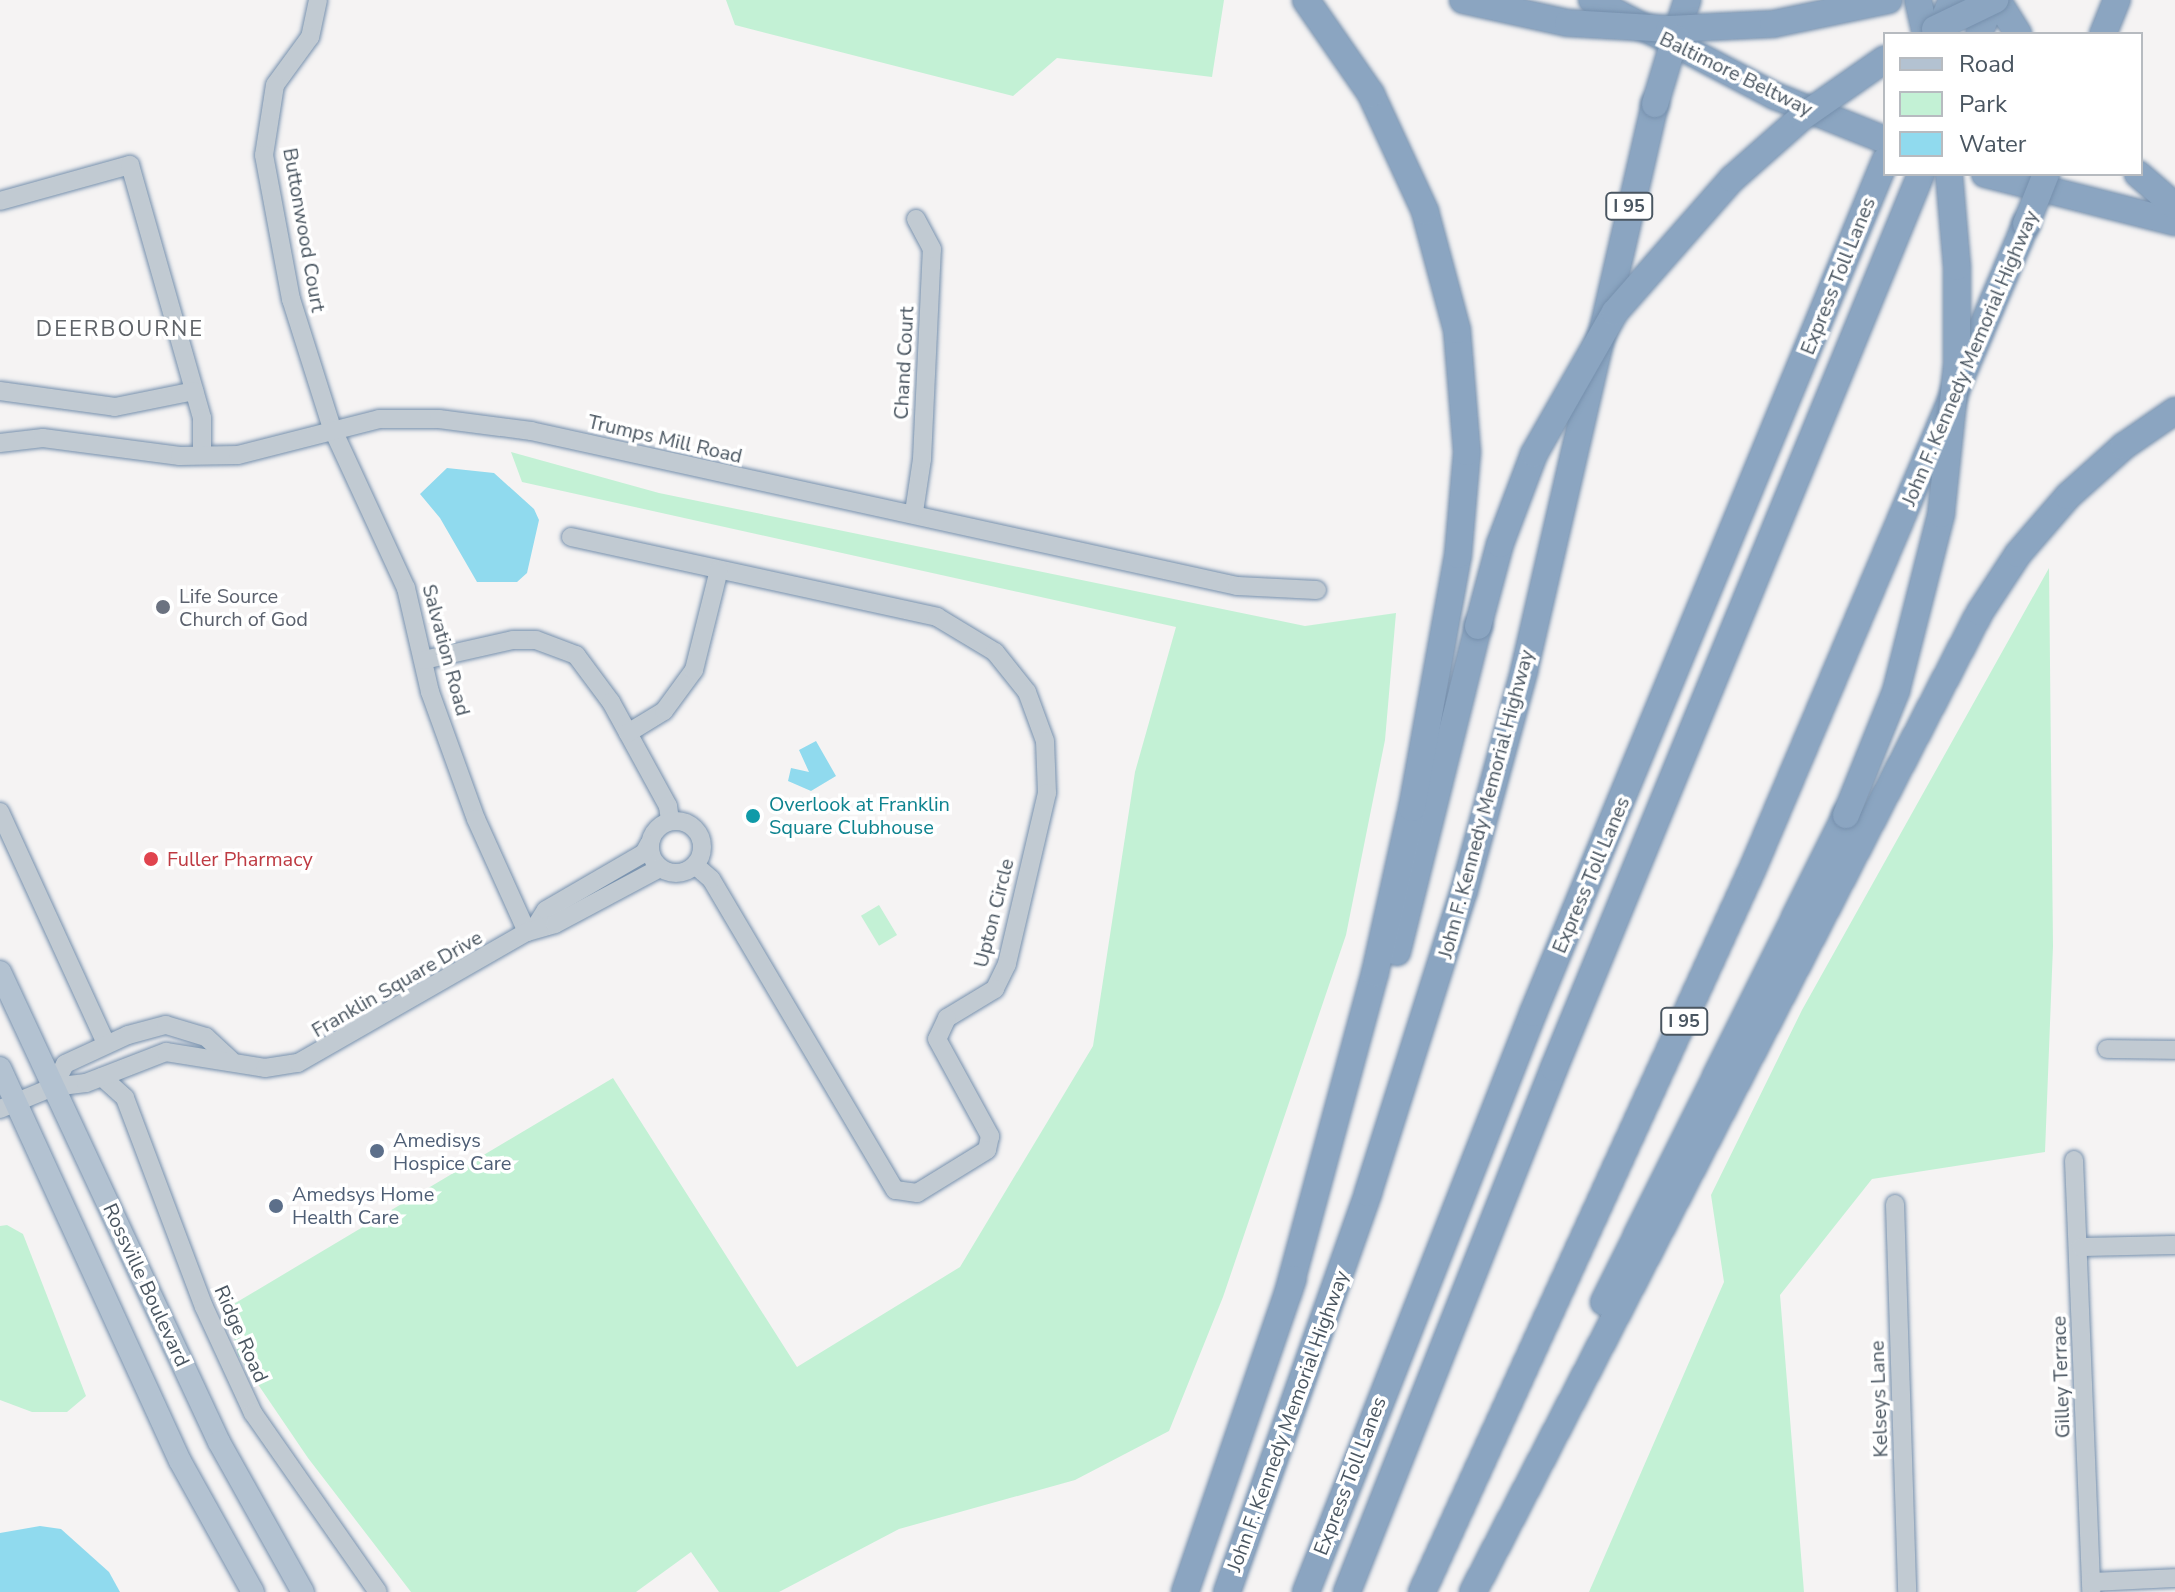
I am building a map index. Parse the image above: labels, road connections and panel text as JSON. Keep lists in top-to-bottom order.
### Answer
{
  "streets": {
    "highway": [
      "Baltimore Beltway",
      "I 95",
      "Express Toll Lanes",
      "John F. Kennedy Memorial Highway"
    ],
    "main road": ["Rossville Boulevard"],
    "street": [
      "Buttonwood Court",
      "Chand Court",
      "Trumps Mill Road",
      "Salvation Road",
      "Upton Circle",
      "Franklin Square Drive",
      "Ridge Road",
      "Gilley Terrace",
      "Kelseys Lane"
    ]
  },
  "crossings": [
    ["Buttonwood Court", "Trumps Mill Road"],
    ["Buttonwood Court", "Salvation Road"],
    ["Chand Court", "Trumps Mill Road"],
    ["Trumps Mill Road", "Salvation Road"],
    ["Salvation Road", "Franklin Square Drive"],
    ["Upton Circle", "Franklin Square Drive"],
    ["Franklin Square Drive", "Rossville Boulevard"],
    ["Franklin Square Drive", "Ridge Road"]
  ],
  "districts": ["DEERBOURNE"],
  "places": [
    "Life Source Church of God",
    "Overlook at Franklin Square Clubhouse",
    "Fuller Pharmacy",
    "Amedisys Hospice Care",
    "Amedsys Home Health Care"
  ],
  "legend": ["Road", "Park", "Water"]
}
